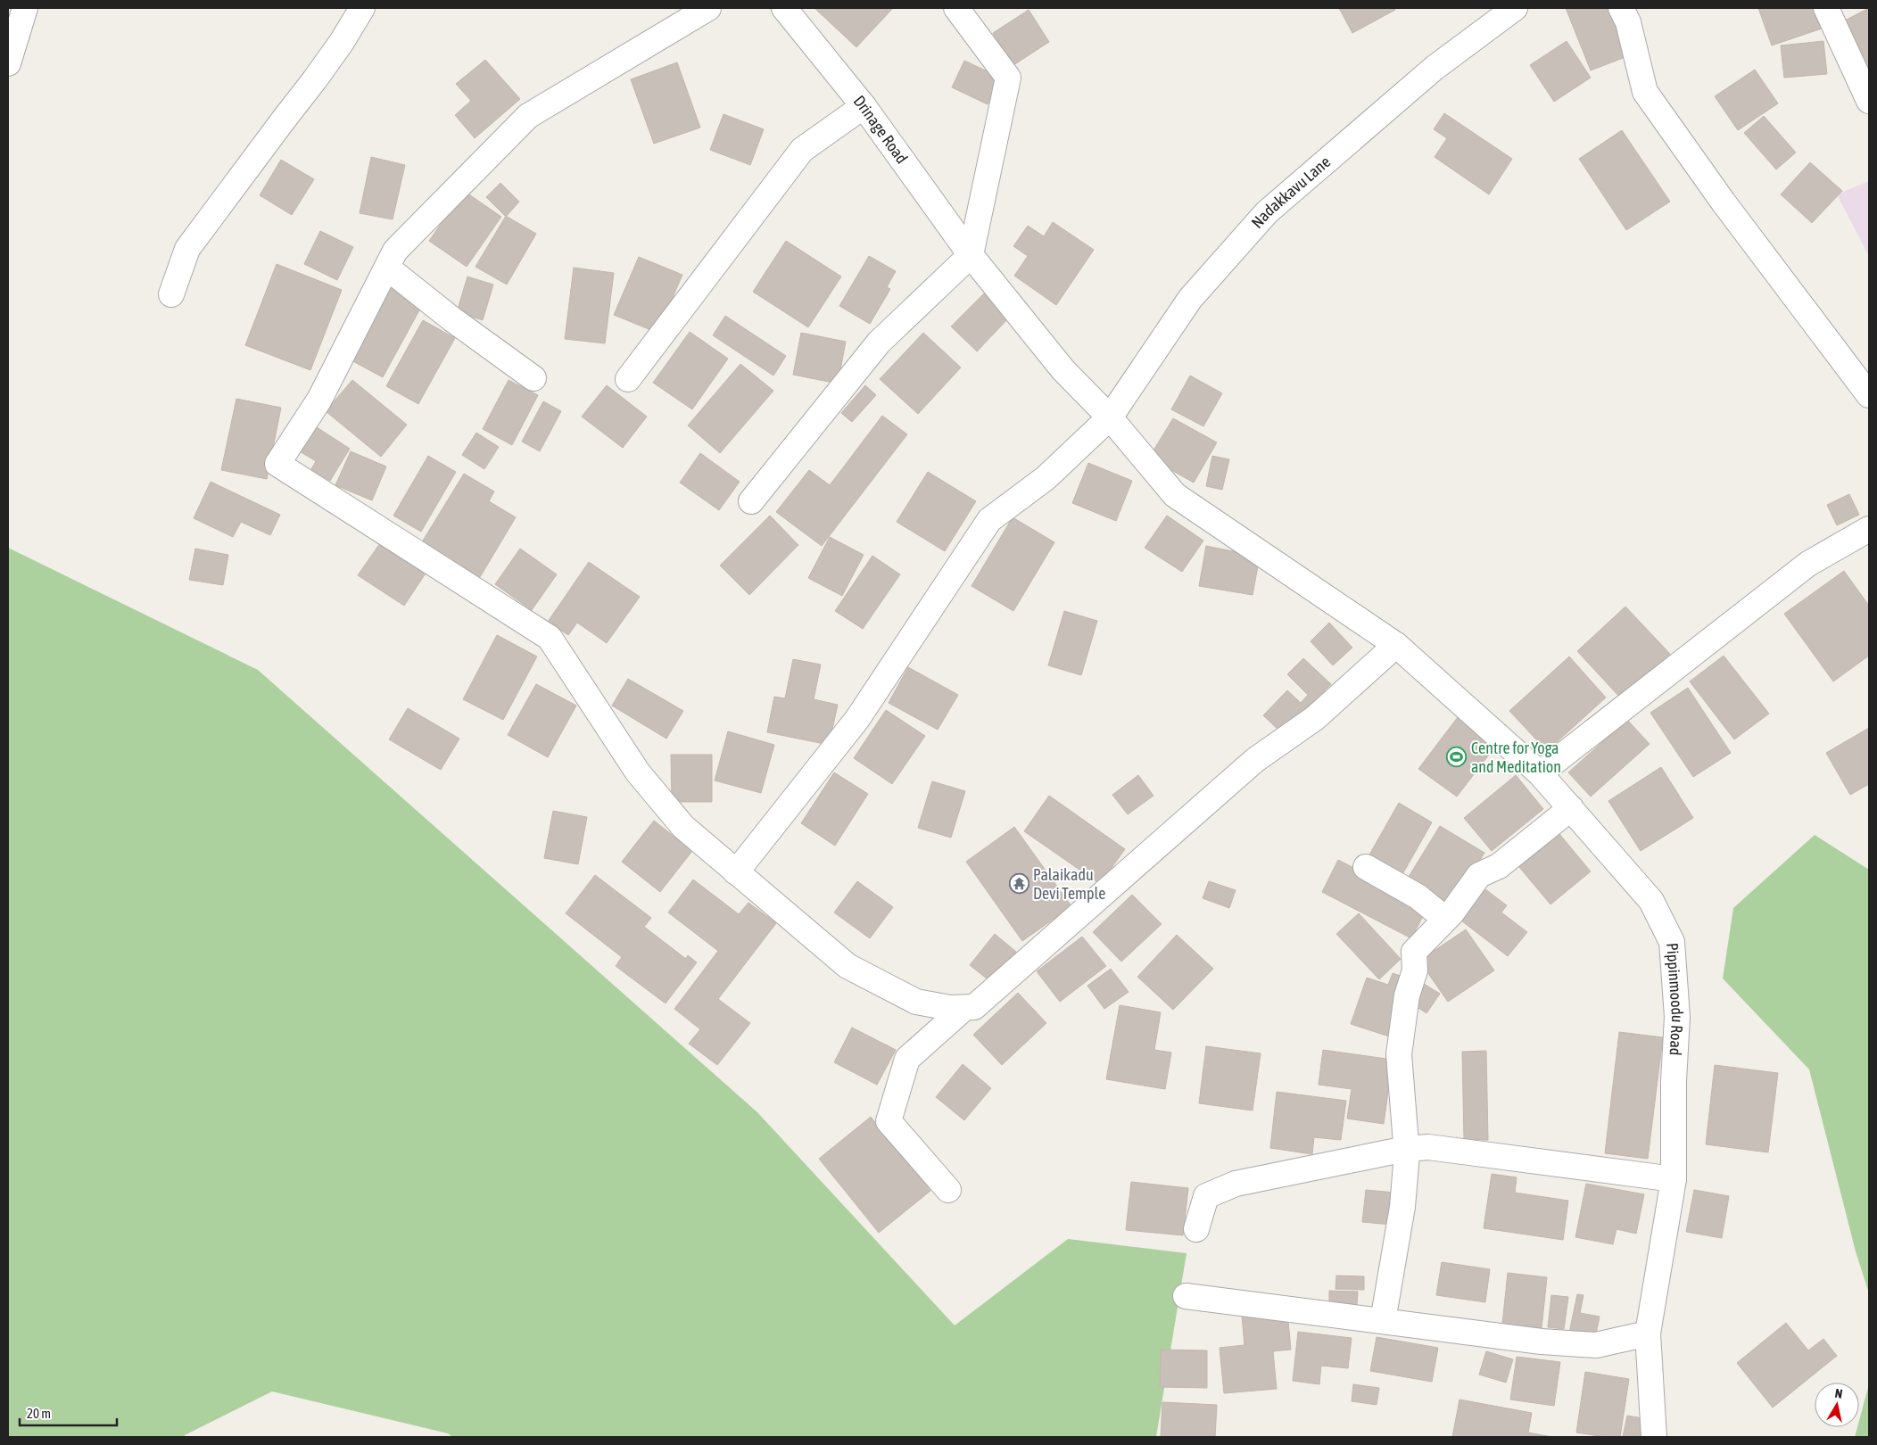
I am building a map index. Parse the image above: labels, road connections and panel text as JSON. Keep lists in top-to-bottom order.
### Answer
{
  "streets": {
    "street": ["Drinage Road", "Nadakkavu Lane", "Pippinmoodu Road"]
  },
  "crossings": [
    ["Drinage Road", "Nadakkavu Lane"],
    ["Drinage Road", "Pippinmoodu Road"],
    ["Nadakkavu Lane", "Pippinmoodu Road"]
  ],
  "places": {
    "sports": ["Centre for Yoga and Meditation"],
    "temple": ["Palaikadu Devi Temple"]
  },
  "scale_bar": "20 m",
  "north": "top"
}
